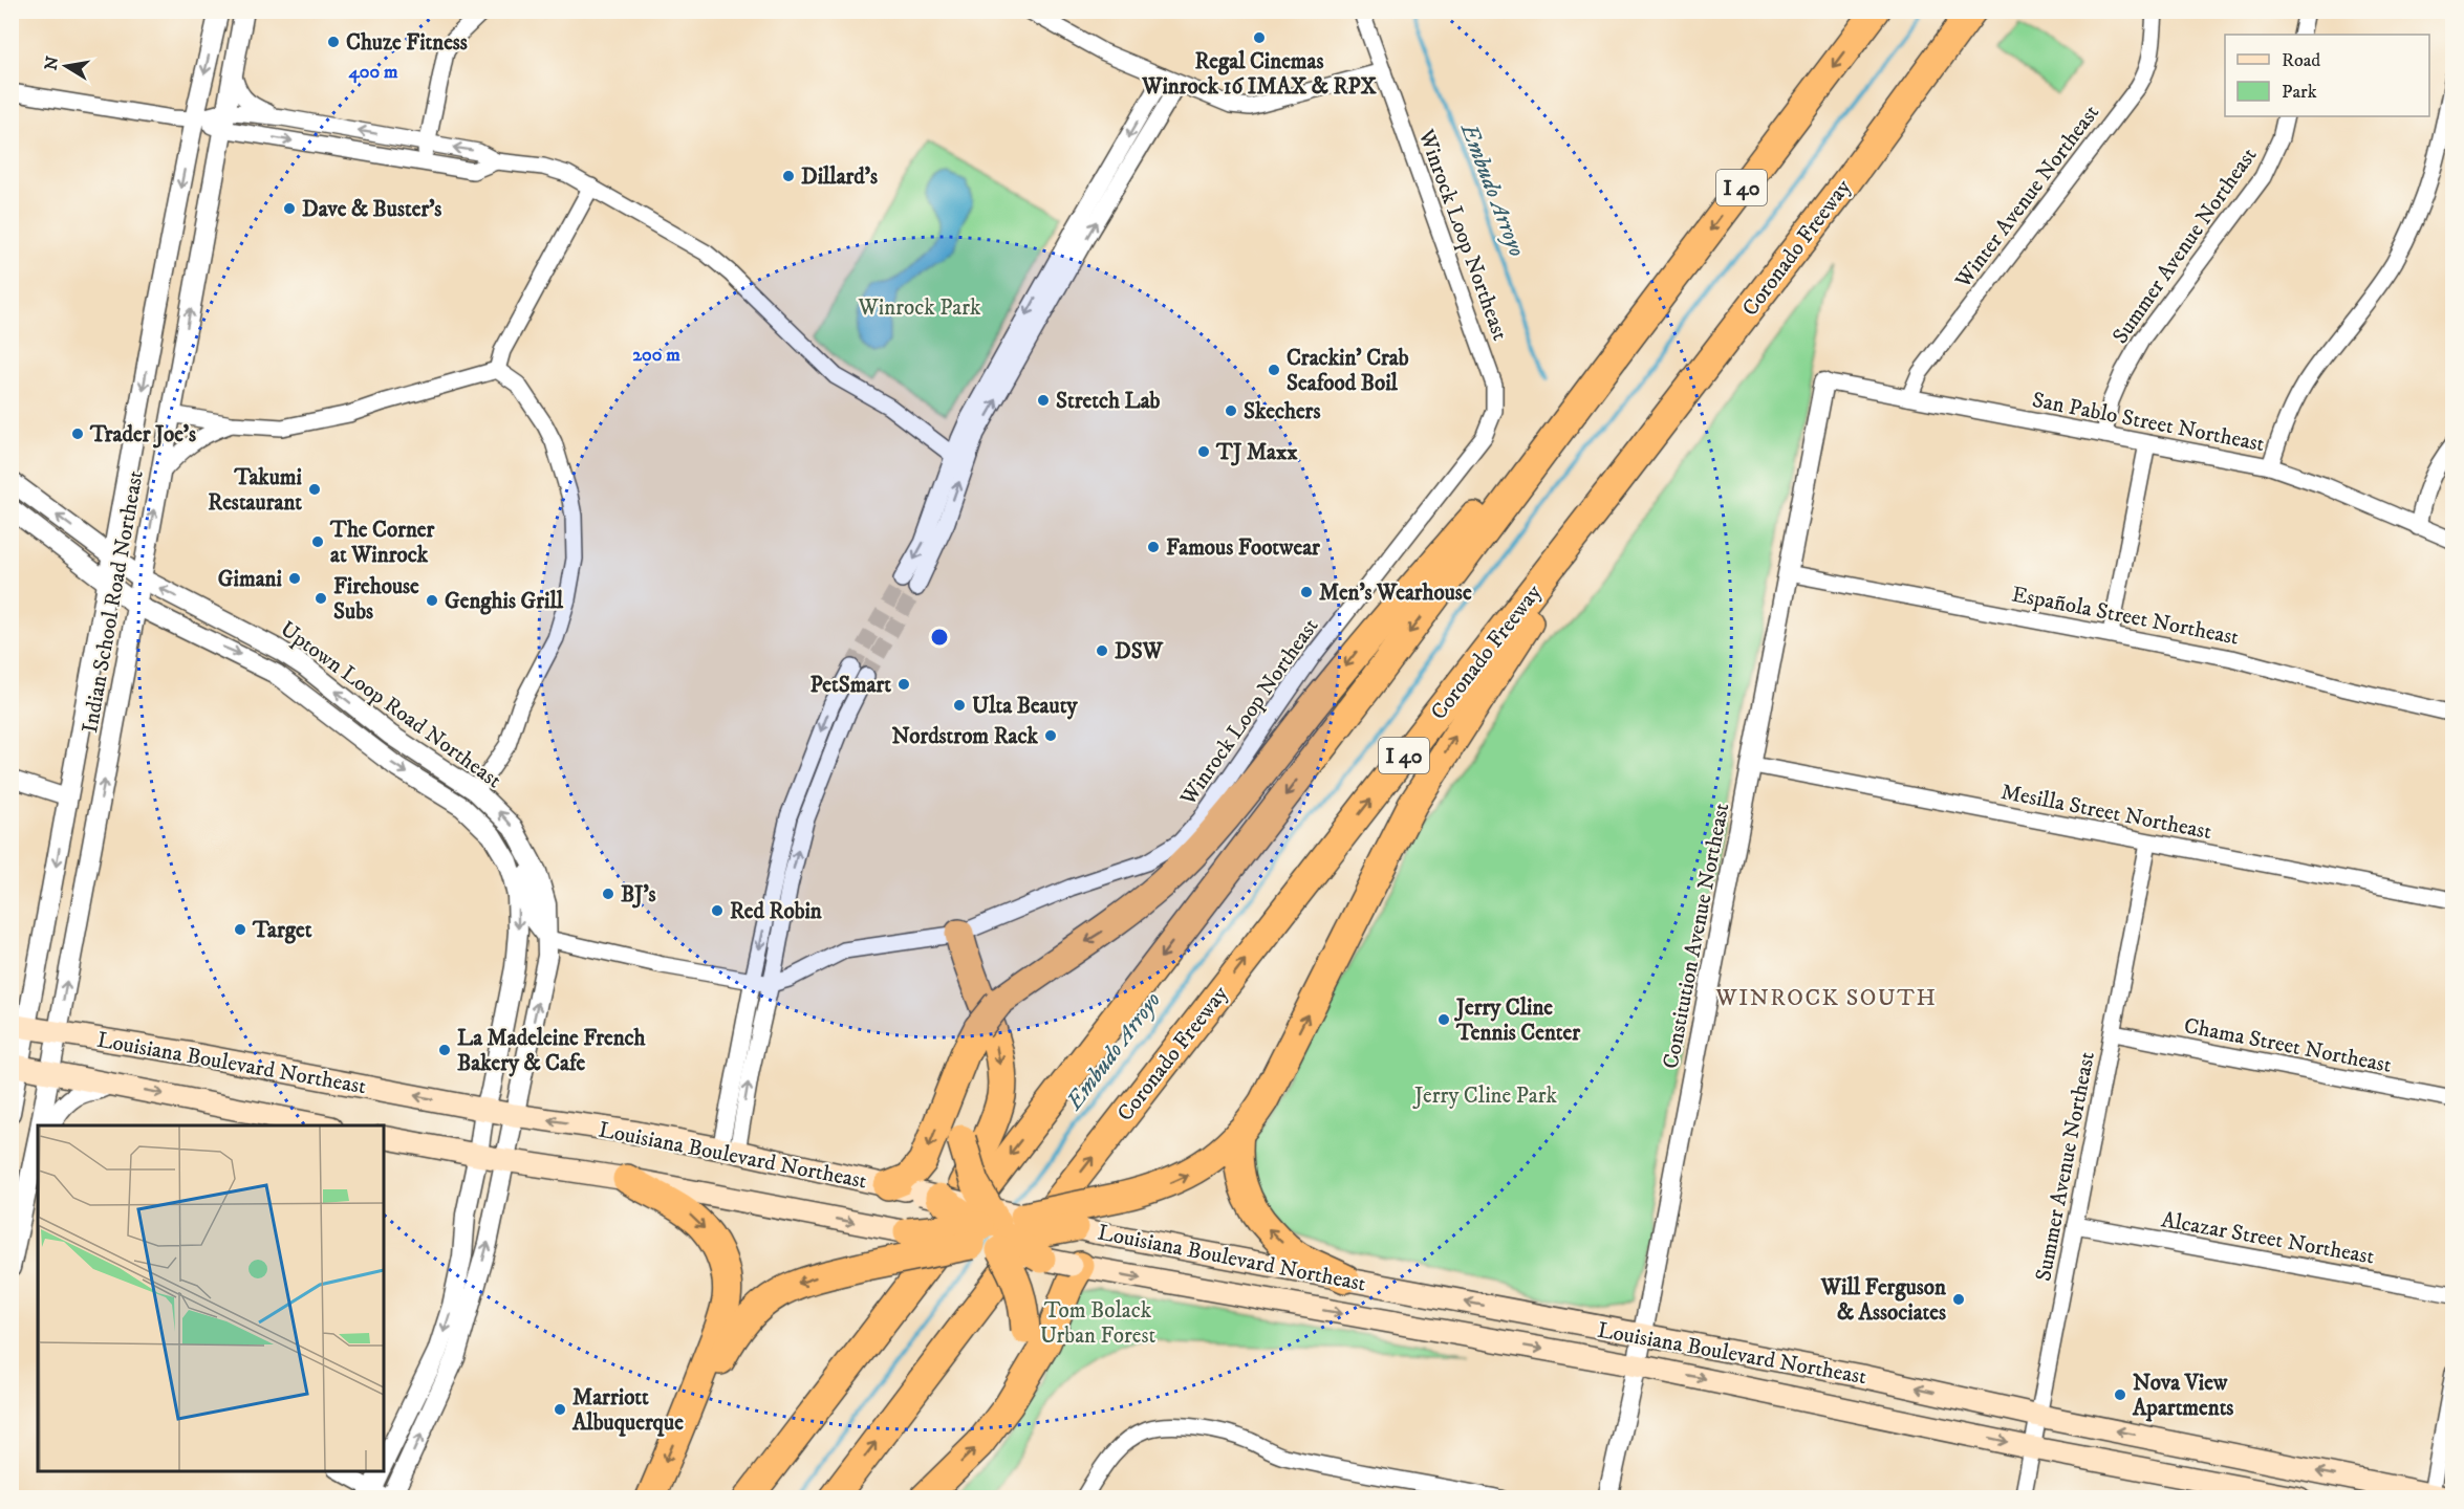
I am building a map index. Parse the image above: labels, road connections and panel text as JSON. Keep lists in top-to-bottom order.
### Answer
{
  "streets": {
    "highway": ["I 40", "Coronado Freeway"],
    "main road": ["Louisiana Boulevard Northeast"],
    "street": [
      "Winter Avenue Northeast",
      "Winrock Loop Northeast",
      "Summer Avenue Northeast",
      "San Pablo Street Northeast",
      "Indian School Road Northeast",
      "Española Street Northeast",
      "Uptown Loop Road Northeast",
      "Mesilla Street Northeast",
      "Constitution Avenue Northeast",
      "Chama Street Northeast",
      "Alcazar Street Northeast"
    ]
  },
  "crossings": [
    ["Winter Avenue Northeast", "San Pablo Street Northeast"],
    ["Summer Avenue Northeast", "San Pablo Street Northeast"],
    ["Summer Avenue Northeast", "Mesilla Street Northeast"],
    ["Summer Avenue Northeast", "Chama Street Northeast"],
    ["Summer Avenue Northeast", "Louisiana Boulevard Northeast"],
    ["Summer Avenue Northeast", "Alcazar Street Northeast"],
    ["San Pablo Street Northeast", "Constitution Avenue Northeast"],
    ["Indian School Road Northeast", "Uptown Loop Road Northeast"],
    ["Indian School Road Northeast", "Louisiana Boulevard Northeast"],
    ["Española Street Northeast", "Constitution Avenue Northeast"],
    ["Uptown Loop Road Northeast", "Louisiana Boulevard Northeast"],
    ["Mesilla Street Northeast", "Constitution Avenue Northeast"],
    ["Constitution Avenue Northeast", "Louisiana Boulevard Northeast"]
  ],
  "districts": ["WINROCK SOUTH"],
  "water": ["Embudo Arroyo"],
  "parks": ["Winrock Park", "Jerry Cline Park", "Tom Bolack Urban Forest"],
  "places": [
    "Regal Cinemas Winrock 16 IMAX & RPX",
    "Chuze Fitness",
    "Dillard's",
    "Dave & Buster's",
    "Crackin' Crab Seafood Boil",
    "Stretch Lab",
    "Skechers",
    "Trader Joe's",
    "TJ Maxx",
    "Takumi Restaurant",
    "The Corner at Winrock",
    "Famous Footwear",
    "Gimani",
    "Men's Wearhouse",
    "Firehouse Subs",
    "Genghis Grill",
    "DSW",
    "PetSmart",
    "Ulta Beauty",
    "Nordstrom Rack",
    "BJ's",
    "Red Robin",
    "Target",
    "Jerry Cline Tennis Center",
    "La Madeleine French Bakery & Cafe",
    "Will Ferguson & Associates",
    "Nova View Apartments",
    "Marriott Albuquerque"
  ],
  "legend": ["Road", "Park"],
  "north": "left",
  "rings": ["400 m", "200 m"]
}
